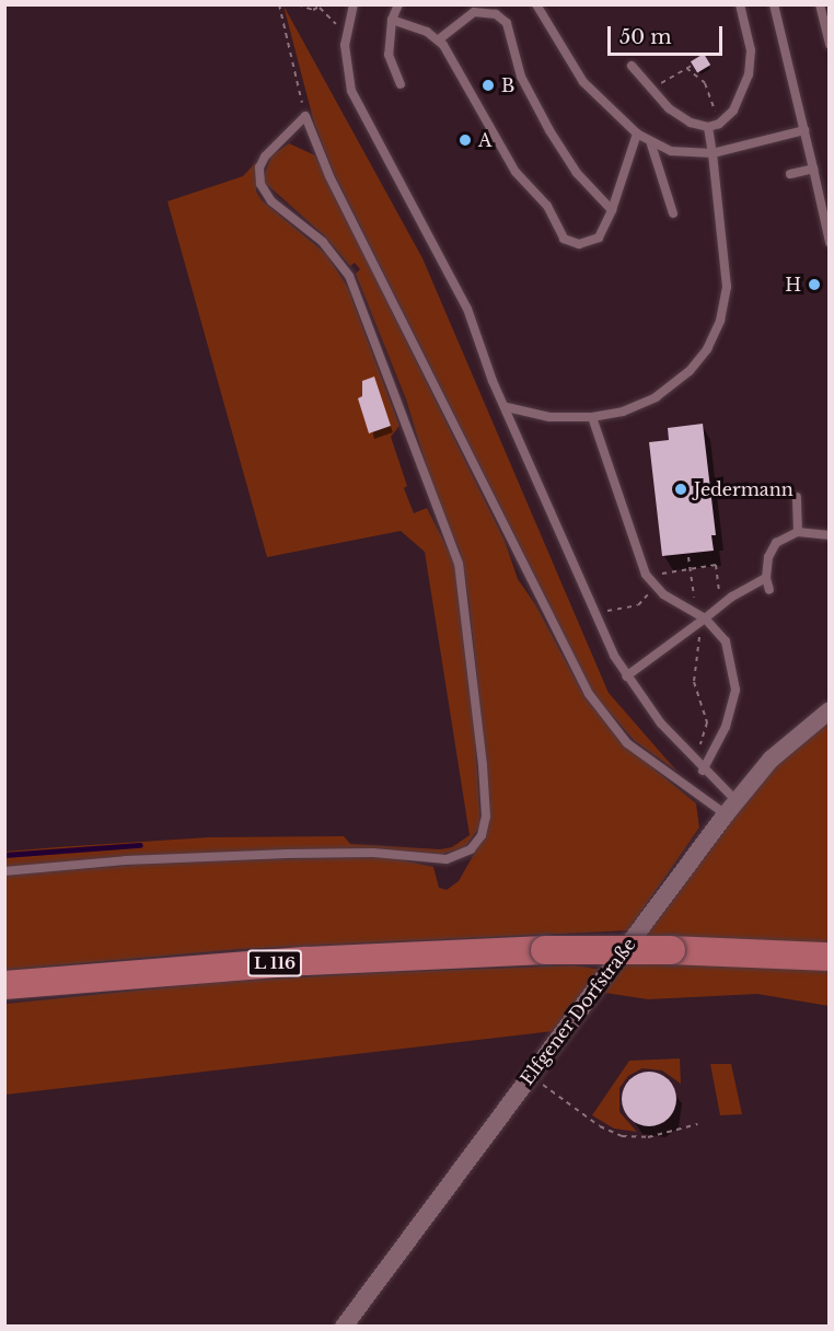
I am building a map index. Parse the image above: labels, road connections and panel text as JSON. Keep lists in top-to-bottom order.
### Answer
{
  "streets": {
    "main road": ["L 116"],
    "street": ["Elfgener Dorfstraße"]
  },
  "places": [
    "B",
    "A",
    "H",
    "Jedermann"
  ],
  "scale_bar": "50 m"
}
